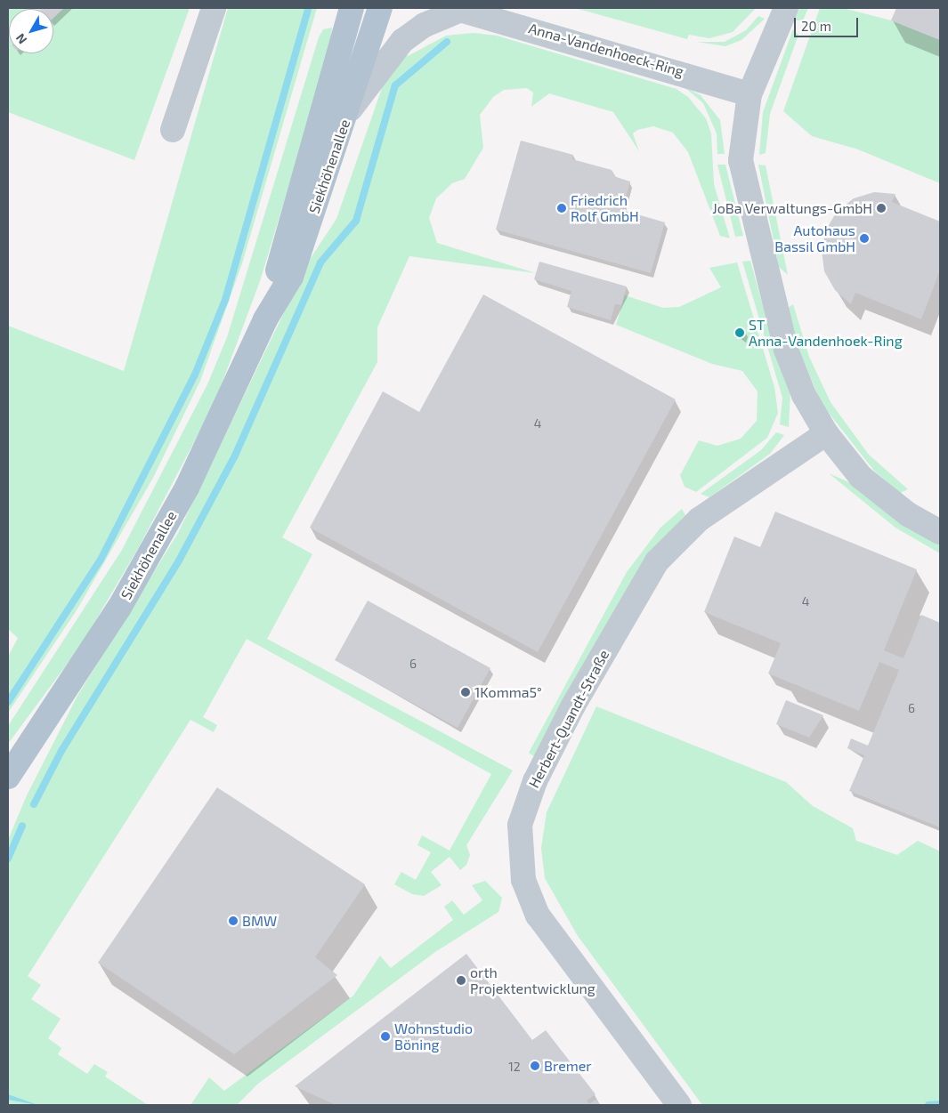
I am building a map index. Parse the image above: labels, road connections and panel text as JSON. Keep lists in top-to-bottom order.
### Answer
{
  "streets": {
    "main road": ["Siekhöhenallee"],
    "street": ["Anna-Vandenhoeck-Ring", "Herbert-Quandt-Straße"]
  },
  "crossings": [
    ["Anna-Vandenhoeck-Ring", "Siekhöhenallee"]
  ],
  "places": [
    "Friedrich Rolf GmbH",
    "JoBa Verwaltungs-GmbH",
    "Autohaus Bassil GmbH",
    "ST Anna-Vandenhoek-Ring",
    "1Komma5°",
    "BMW",
    "orth Projektentwicklung",
    "Wohnstudio Böning",
    "Bremer"
  ],
  "house_numbers": [
    "4",
    "4",
    "6",
    "6",
    "12"
  ],
  "scale_bar": "20 m",
  "north": "bottom left"
}
